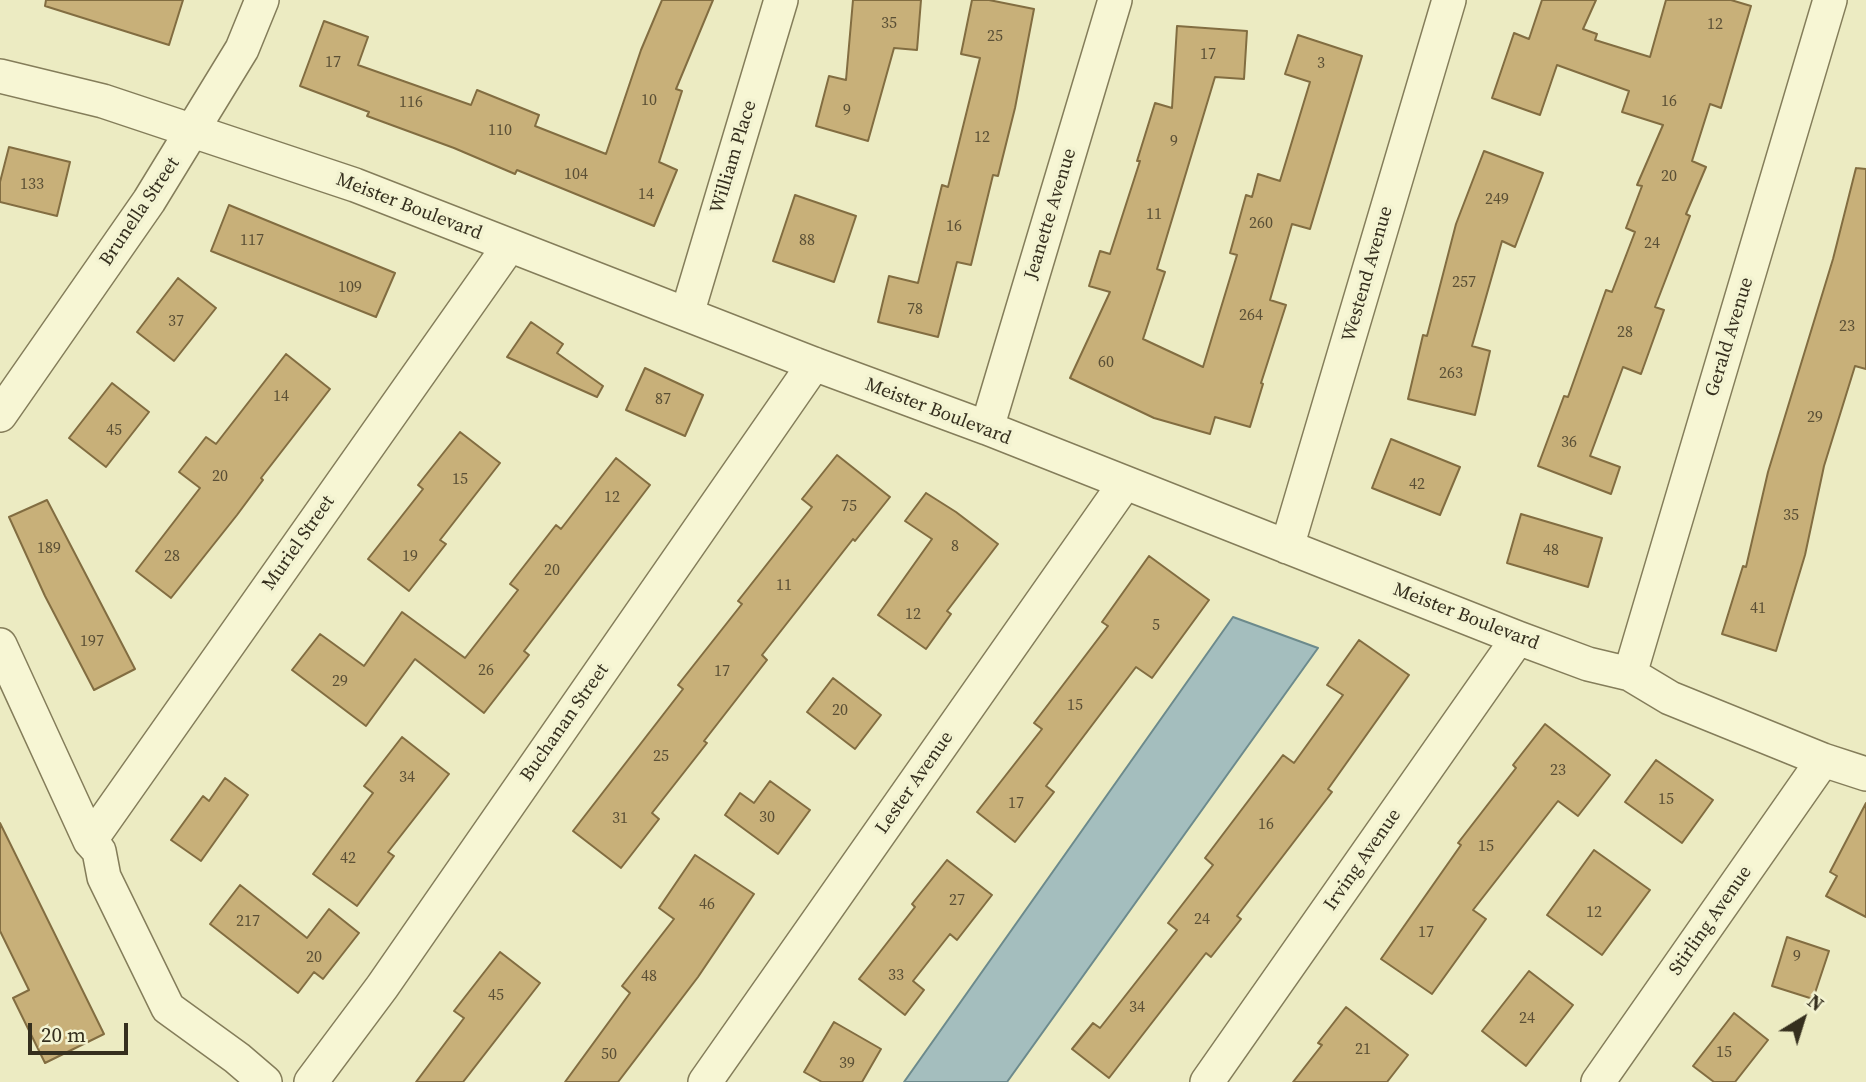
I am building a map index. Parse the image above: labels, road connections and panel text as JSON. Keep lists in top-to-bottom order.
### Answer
{
  "streets": {
    "street": [
      "William Place",
      "Meister Boulevard",
      "Brunella Street",
      "Jeanette Avenue",
      "Westend Avenue",
      "Gerald Avenue",
      "Muriel Street",
      "Buchanan Street",
      "Lester Avenue",
      "Irving Avenue",
      "Stirling Avenue"
    ]
  },
  "crossings": [
    ["William Place", "Meister Boulevard"],
    ["Meister Boulevard", "Brunella Street"],
    ["Meister Boulevard", "Jeanette Avenue"],
    ["Meister Boulevard", "Westend Avenue"],
    ["Meister Boulevard", "Gerald Avenue"],
    ["Meister Boulevard", "Muriel Street"],
    ["Meister Boulevard", "Buchanan Street"],
    ["Meister Boulevard", "Lester Avenue"],
    ["Meister Boulevard", "Irving Avenue"],
    ["Meister Boulevard", "Stirling Avenue"]
  ],
  "house_numbers": [
    "35",
    "12",
    "25",
    "17",
    "17",
    "3",
    "10",
    "16",
    "116",
    "9",
    "110",
    "12",
    "9",
    "104",
    "20",
    "133",
    "14",
    "249",
    "11",
    "260",
    "16",
    "117",
    "88",
    "24",
    "257",
    "109",
    "78",
    "264",
    "37",
    "23",
    "28",
    "60",
    "263",
    "14",
    "87",
    "29",
    "45",
    "36",
    "20",
    "15",
    "42",
    "12",
    "75",
    "35",
    "8",
    "189",
    "48",
    "28",
    "19",
    "20",
    "11",
    "41",
    "12",
    "5",
    "197",
    "26",
    "17",
    "29",
    "15",
    "20",
    "25",
    "23",
    "34",
    "15",
    "17",
    "30",
    "31",
    "16",
    "15",
    "42",
    "27",
    "46",
    "12",
    "24",
    "217",
    "17",
    "9",
    "20",
    "33",
    "48",
    "45",
    "34",
    "24",
    "21",
    "15",
    "50",
    "39"
  ],
  "scale_bar": "20 m",
  "north": "top right"
}
